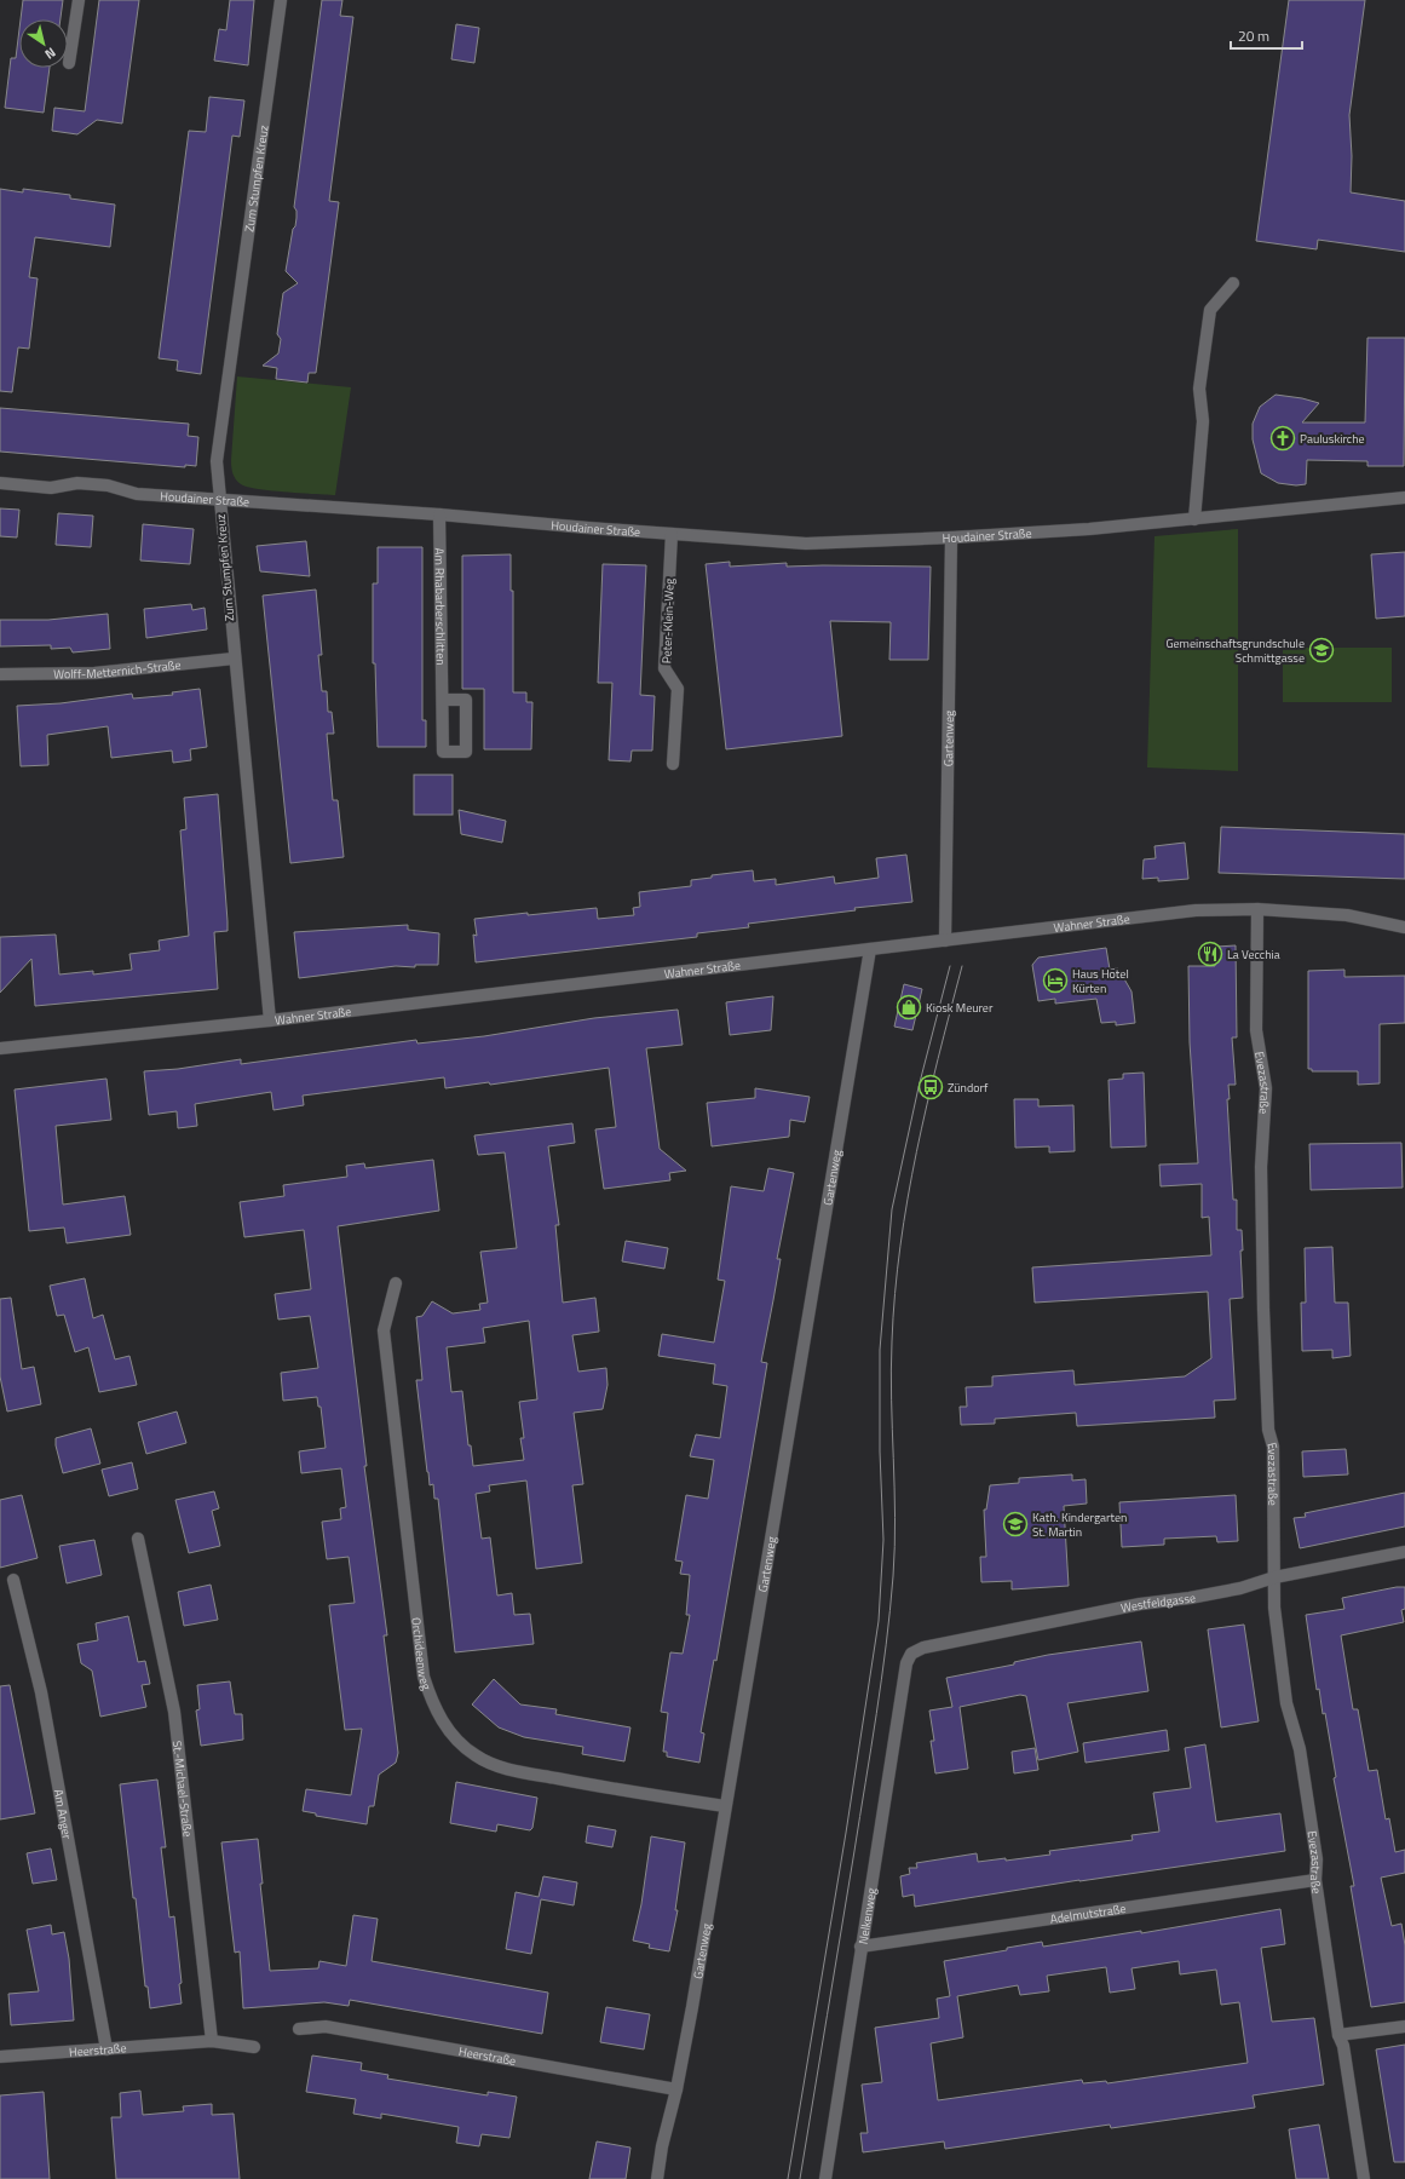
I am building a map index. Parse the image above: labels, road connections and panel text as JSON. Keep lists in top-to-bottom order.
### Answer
{
  "streets": {
    "street": [
      "Zum Stumpfen Kreuz",
      "Houdainer Straße",
      "Am Rhabarberschlitten",
      "Peter-Klein-Weg",
      "Wolff-Metternich-Straße",
      "Gartenweg",
      "Wahner Straße",
      "Evezastraße",
      "Westfeldgasse",
      "Orchideenweg",
      "St.-Michael-Straße",
      "Am Anger",
      "Adelmutstraße",
      "Nelkenweg",
      "Heerstraße"
    ]
  },
  "crossings": [
    ["Zum Stumpfen Kreuz", "Houdainer Straße"],
    ["Zum Stumpfen Kreuz", "Wolff-Metternich-Straße"],
    ["Zum Stumpfen Kreuz", "Wahner Straße"],
    ["Houdainer Straße", "Am Rhabarberschlitten"],
    ["Houdainer Straße", "Peter-Klein-Weg"],
    ["Houdainer Straße", "Gartenweg"],
    ["Gartenweg", "Wahner Straße"],
    ["Gartenweg", "Orchideenweg"],
    ["Gartenweg", "Heerstraße"],
    ["Wahner Straße", "Evezastraße"],
    ["Evezastraße", "Westfeldgasse"],
    ["Evezastraße", "Adelmutstraße"],
    ["Westfeldgasse", "Nelkenweg"],
    ["St.-Michael-Straße", "Heerstraße"],
    ["Am Anger", "Heerstraße"],
    ["Adelmutstraße", "Nelkenweg"]
  ],
  "places": {
    "church": ["Pauluskirche"],
    "school or university": ["Gemeinschaftsgrundschule Schmittgasse", "Kath. Kindergarten St. Martin"],
    "restaurant": ["La Vecchia"],
    "hotel": ["Haus Hotel Kürten"],
    "shop": ["Kiosk Meurer"],
    "bus stop": ["Zündorf"]
  },
  "scale_bar": "20 m",
  "north": "bottom right"
}
